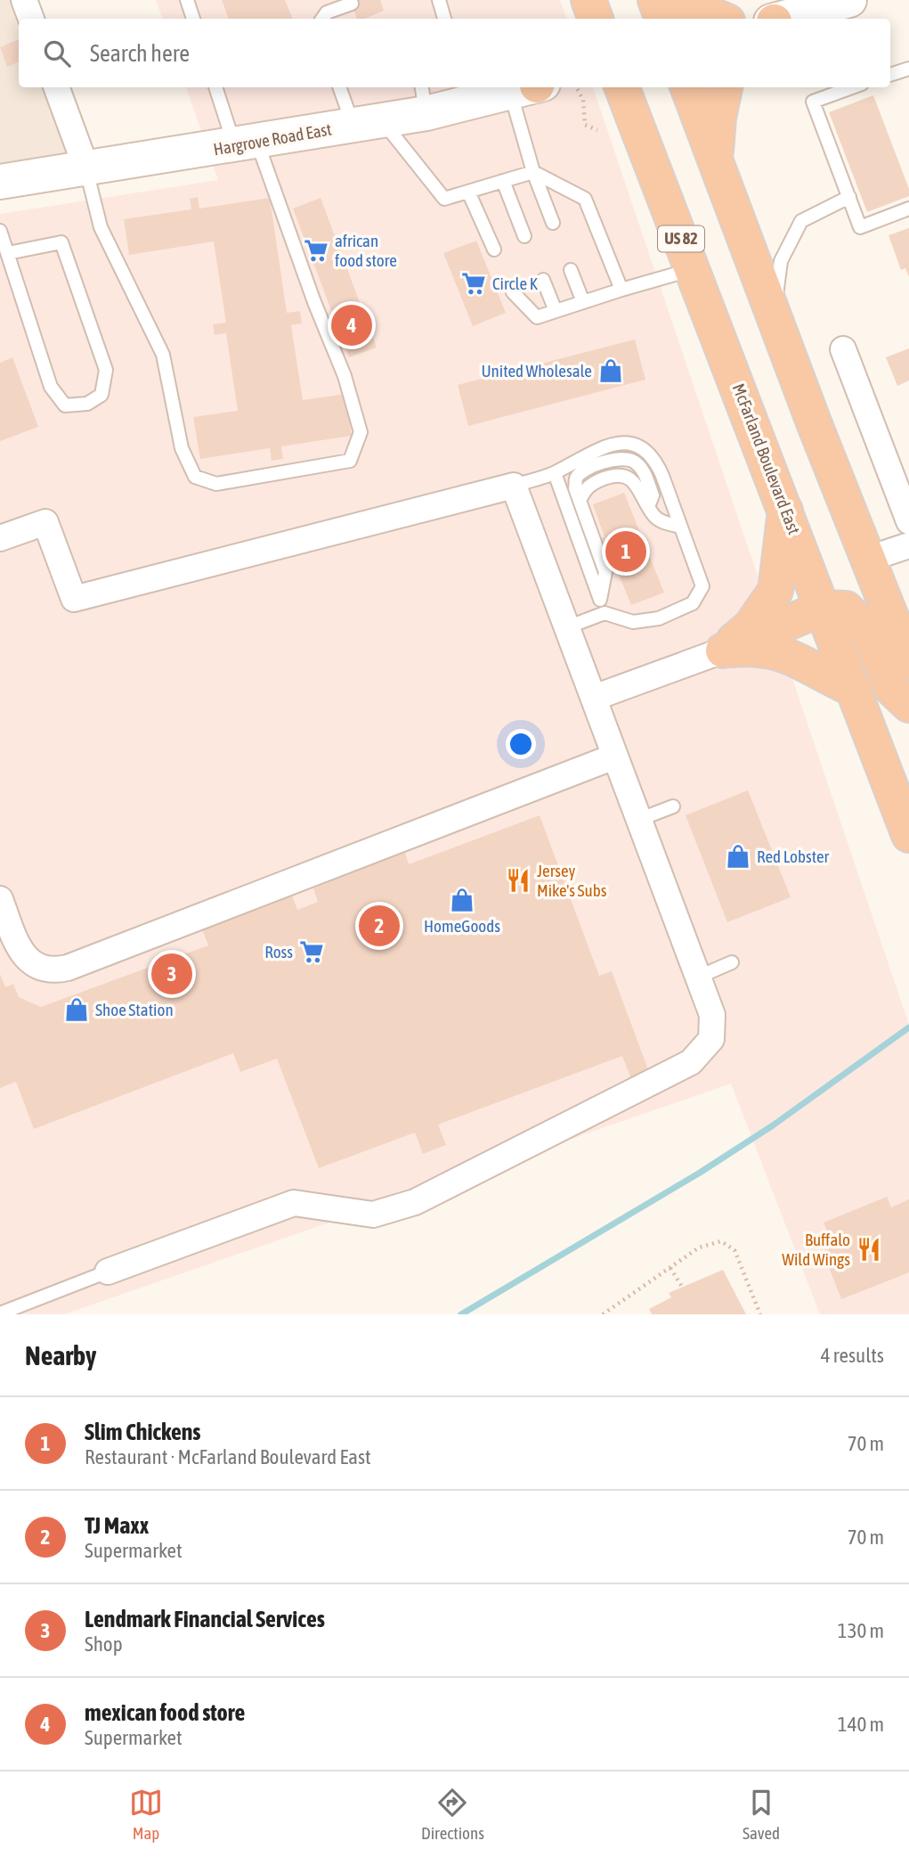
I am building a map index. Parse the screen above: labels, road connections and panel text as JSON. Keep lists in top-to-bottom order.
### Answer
{
  "streets": {
    "highway": ["US 82", "McFarland Boulevard East"],
    "main road": ["Hargrove Road East"]
  },
  "places": {
    "supermarket": ["african food store", "Circle K", "Ross"],
    "shop": [
      "United Wholesale",
      "Red Lobster",
      "HomeGoods",
      "Shoe Station"
    ],
    "restaurant": ["Jersey Mike's Subs", "Buffalo Wild Wings"]
  },
  "page": {
    "search": "Search here",
    "pins": [
      "4",
      "1",
      "2",
      "3"
    ],
    "heading": ["Nearby", "4 results"],
    "list": [
      {
        "mark": "1",
        "name": "Slim Chickens",
        "note": "Restaurant · McFarland Boulevard East",
        "value": "70 m"
      },
      {
        "mark": "2",
        "name": "TJ Maxx",
        "note": "Supermarket",
        "value": "70 m"
      },
      {
        "mark": "3",
        "name": "Lendmark Financial Services",
        "note": "Shop",
        "value": "130 m"
      },
      {
        "mark": "4",
        "name": "mexican food store",
        "note": "Supermarket",
        "value": "140 m"
      }
    ],
    "nav": ["Map", "Directions", "Saved"]
  }
}
